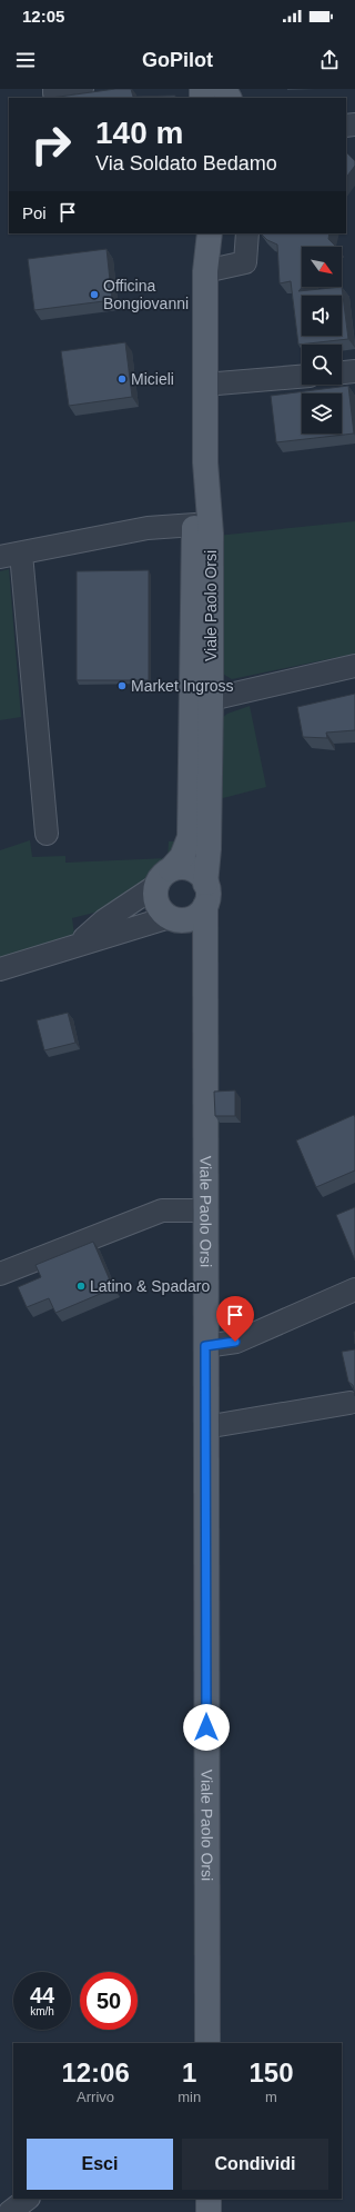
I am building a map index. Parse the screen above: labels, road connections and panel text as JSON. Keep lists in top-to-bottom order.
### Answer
{
  "streets": {
    "main road": ["Viale Paolo Orsi"]
  },
  "places": [
    "Officina Bongiovanni",
    "Micieli",
    "Market Ingross",
    "Latino & Spadaro"
  ],
  "north": "bottom right",
  "page": {
    "status": "12:05",
    "header": "GoPilot",
    "turn": ["140 m", "Via Soldato Bedamo"],
    "then": "Poi",
    "speed": "44 km/h",
    "limit": "50",
    "eta": [
      "12:06",
      "Arrivo",
      "1",
      "min",
      "150",
      "m"
    ],
    "buttons": ["Esci", "Condividi"]
  }
}
